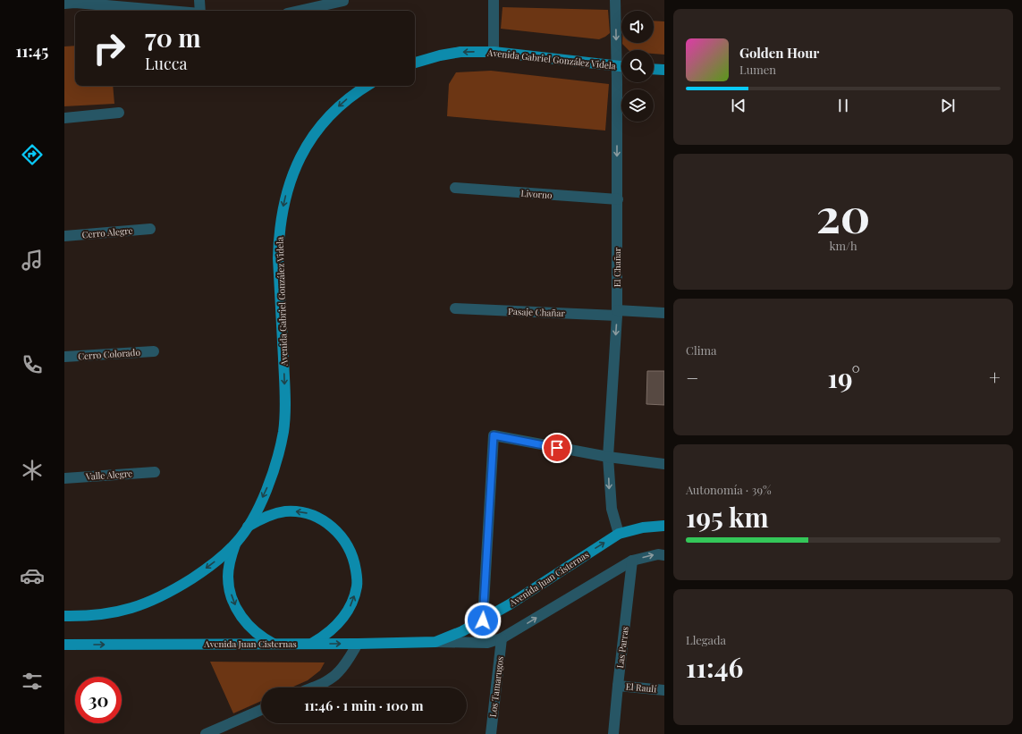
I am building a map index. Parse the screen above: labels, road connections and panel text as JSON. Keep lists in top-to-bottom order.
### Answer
{
  "streets": {
    "main road": ["Avenida Gabriel González Videla", "Avenida Juan Cisternas"],
    "street": [
      "Livorno",
      "Cerro Alegre",
      "El Chañar",
      "Pasaje Chañar",
      "Cerro Colorado",
      "Valle Alegre",
      "Las Parras",
      "Los Tamarugos",
      "El Raulí"
    ]
  },
  "crossings": [
    ["Avenida Gabriel González Videla", "El Chañar"],
    ["Livorno", "El Chañar"],
    ["El Chañar", "Pasaje Chañar"],
    ["El Chañar", "Avenida Juan Cisternas"],
    ["Avenida Juan Cisternas", "Las Parras"],
    ["Avenida Juan Cisternas", "Los Tamarugos"],
    ["Las Parras", "El Raulí"]
  ],
  "one_way": ["Avenida Gabriel González Videla", "El Chañar"],
  "page": {
    "tabs": "11:45",
    "turn": ["70 m", "Lucca"],
    "song": ["Golden Hour", "Lumen"],
    "tile": [
      ["20", "km/h"],
      "Clima",
      ["Autonomía · 39%", "195 km"],
      ["Llegada", "11:46"]
    ],
    "heat": ["−", "19°", "+"],
    "limit": "30",
    "trip": "11:46 · 1 min · 100 m"
  }
}
